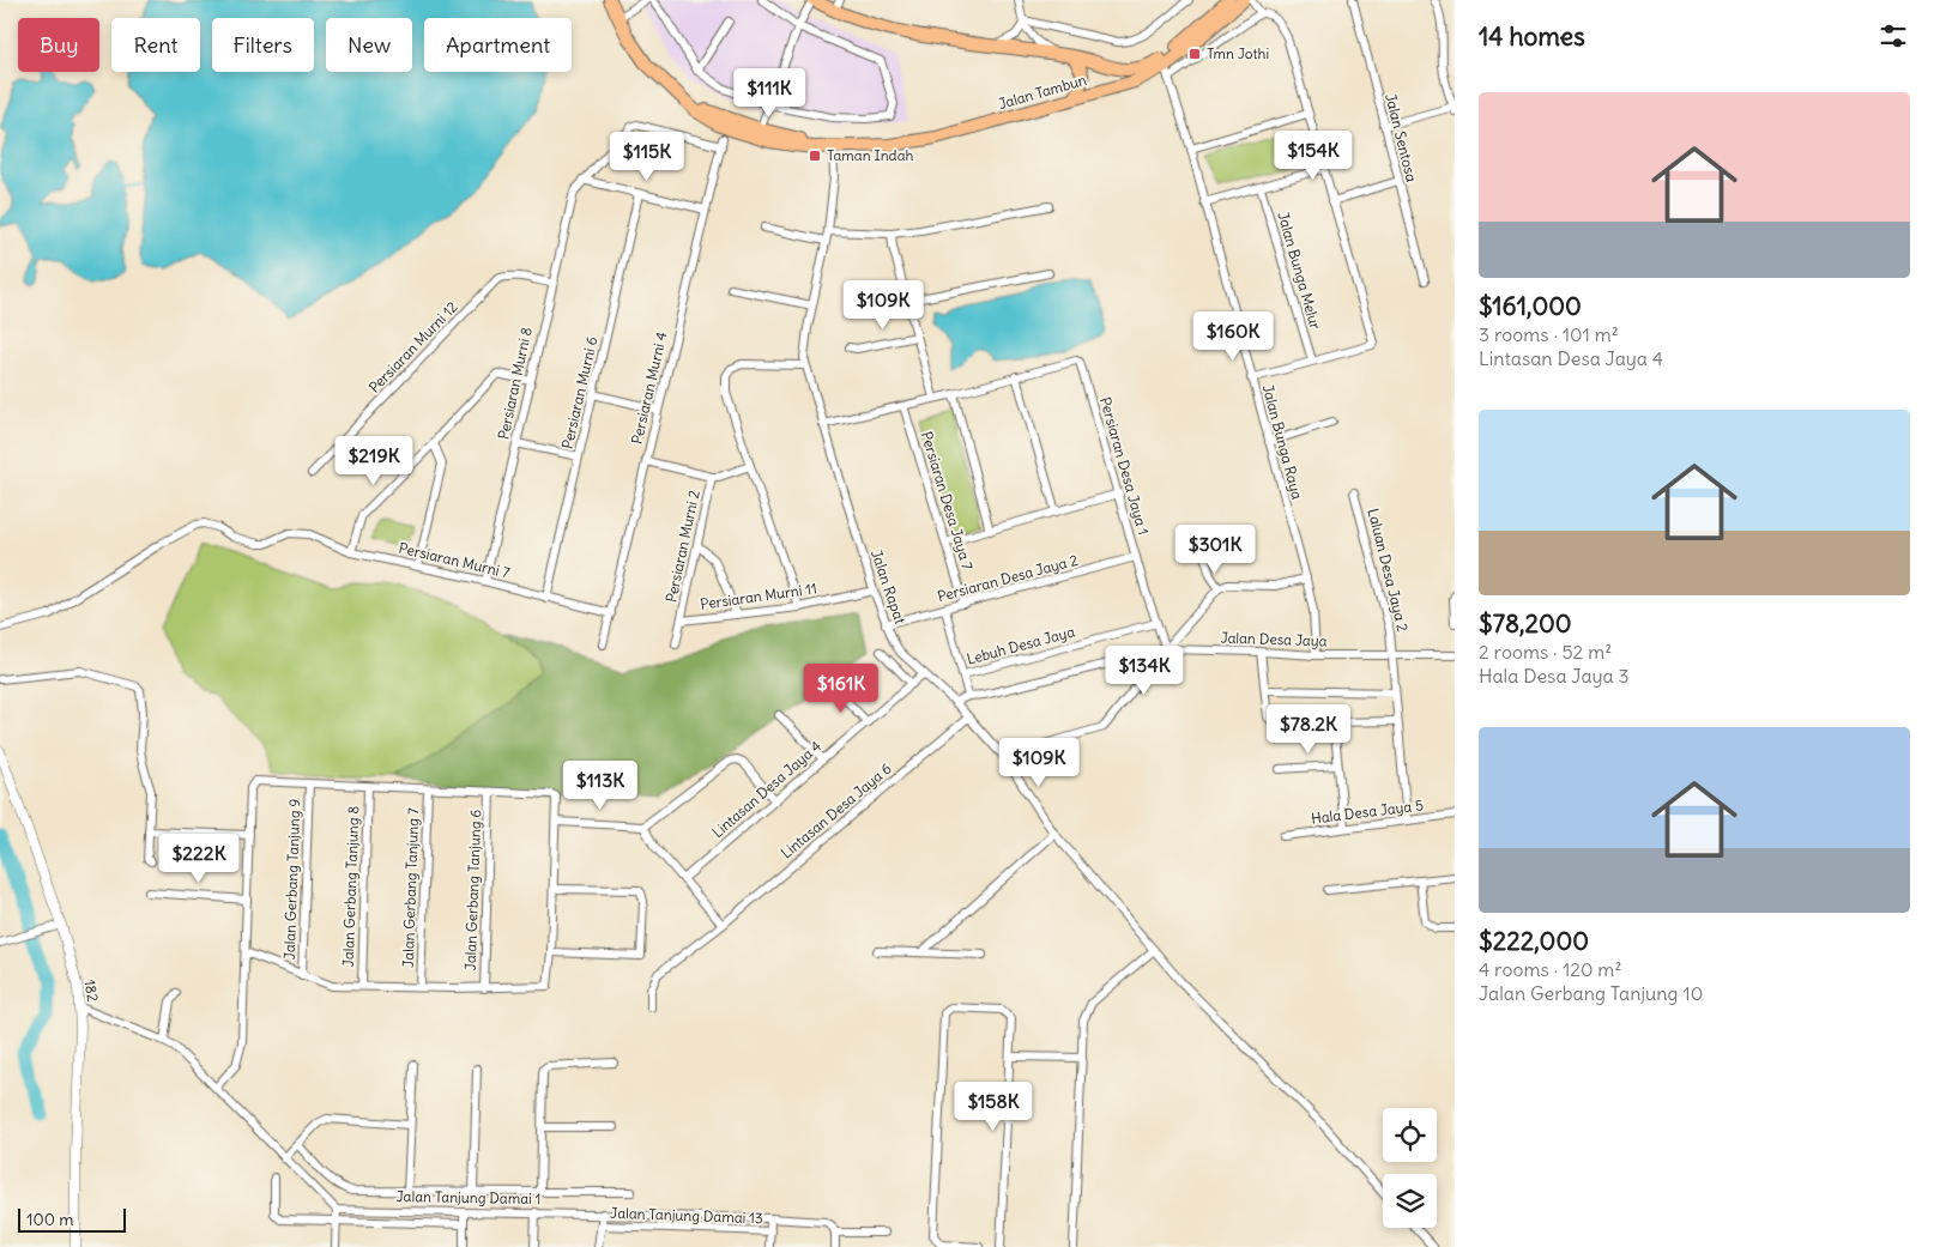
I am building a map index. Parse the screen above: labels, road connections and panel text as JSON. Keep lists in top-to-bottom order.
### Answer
{
  "streets": {
    "main road": ["Jalan Tambun"],
    "street": [
      "Jalan Sentosa",
      "Jalan Bunga Melur",
      "Persiaran Murni 12",
      "Persiaran Murni 8",
      "Persiaran Murni 4",
      "Persiaran Murni 6",
      "Jalan Bunga Raya",
      "Persiaran Desa Jaya 1",
      "Persiaran Desa Jaya 7",
      "Persiaran Murni 2",
      "Persiaran Murni 7",
      "Laluan Desa Jaya 2",
      "Persiaran Desa Jaya 2",
      "Jalan Rapat",
      "Persiaran Murni 11",
      "Jalan Desa Jaya",
      "Lebuh Desa Jaya",
      "Lintasan Desa Jaya 4",
      "Lintasan Desa Jaya 6",
      "Hala Desa Jaya 5",
      "Jalan Gerbang Tanjung 9",
      "Jalan Gerbang Tanjung 8",
      "Jalan Gerbang Tanjung 7",
      "Jalan Gerbang Tanjung 6",
      "182",
      "Jalan Tanjung Damai 1",
      "Jalan Tanjung Damai 13"
    ]
  },
  "crossings": [
    ["Jalan Tambun", "Jalan Bunga Raya"],
    ["Jalan Tambun", "Jalan Rapat"],
    ["Persiaran Murni 12", "Persiaran Murni 8"],
    ["Persiaran Murni 8", "Persiaran Murni 7"],
    ["Persiaran Murni 4", "Persiaran Murni 7"],
    ["Persiaran Murni 6", "Persiaran Murni 7"],
    ["Jalan Bunga Raya", "Jalan Desa Jaya"],
    ["Persiaran Desa Jaya 1", "Persiaran Desa Jaya 2"],
    ["Persiaran Desa Jaya 1", "Jalan Desa Jaya"],
    ["Persiaran Desa Jaya 1", "Lebuh Desa Jaya"],
    ["Persiaran Desa Jaya 7", "Persiaran Desa Jaya 2"],
    ["Persiaran Murni 2", "Persiaran Murni 11"],
    ["Laluan Desa Jaya 2", "Jalan Desa Jaya"],
    ["Laluan Desa Jaya 2", "Hala Desa Jaya 5"],
    ["Persiaran Desa Jaya 2", "Jalan Rapat"],
    ["Jalan Rapat", "Persiaran Murni 11"],
    ["Jalan Rapat", "Jalan Desa Jaya"],
    ["Jalan Rapat", "Lintasan Desa Jaya 4"],
    ["Jalan Rapat", "Lintasan Desa Jaya 6"]
  ],
  "places": {
    "transit": ["Tmn Jothi", "Taman Indah"]
  },
  "scale_bar": "100 m",
  "page": {
    "heading": "14 homes",
    "chip": [
      "Buy",
      "Rent",
      "Filters",
      "New",
      "Apartment"
    ],
    "price": [
      "$111K",
      "$154K",
      "$115K",
      "$109K",
      "$160K",
      "$219K",
      "$301K",
      "$134K",
      "$161K",
      "$78.2K",
      "$109K",
      "$113K",
      "$222K",
      "$158K"
    ],
    "list": [
      {
        "name": "$161,000",
        "note": "3 rooms · 101 m² · Lintasan Desa Jaya 4"
      },
      {
        "name": "$78,200",
        "note": "2 rooms · 52 m² · Hala Desa Jaya 3"
      },
      {
        "name": "$222,000",
        "note": "4 rooms · 120 m² · Jalan Gerbang Tanjung 10"
      }
    ],
    "scale": "100 m"
  }
}
